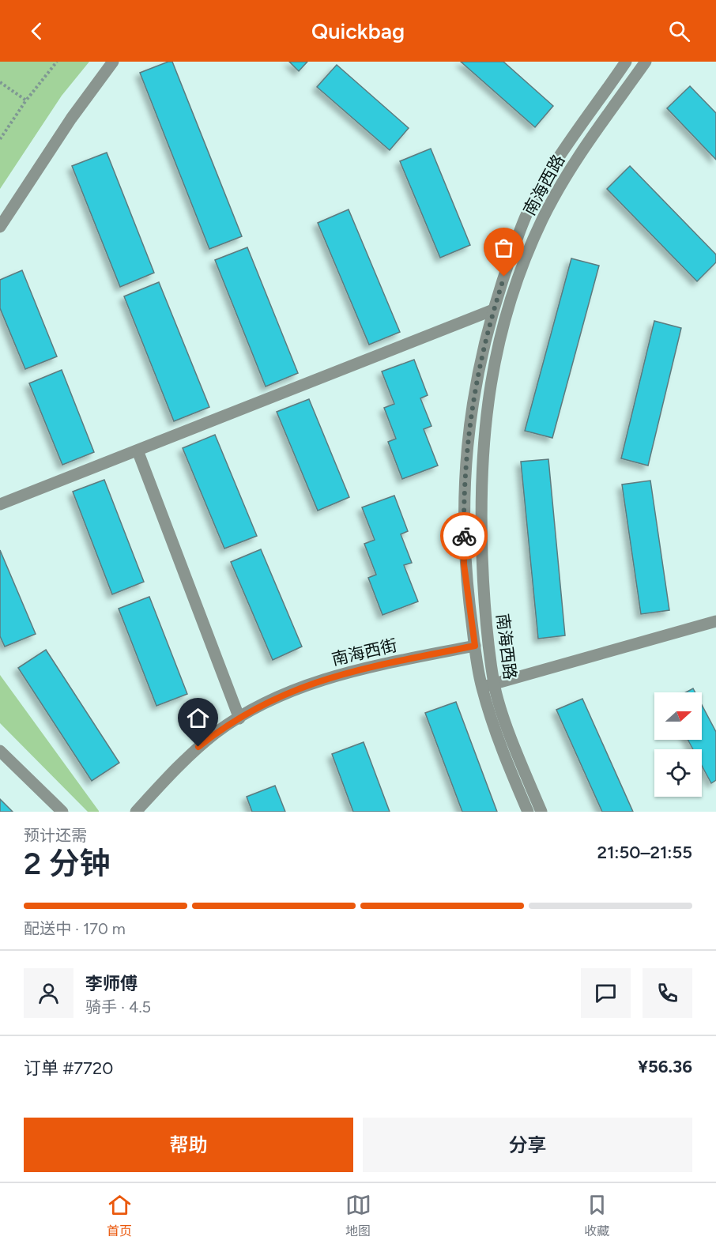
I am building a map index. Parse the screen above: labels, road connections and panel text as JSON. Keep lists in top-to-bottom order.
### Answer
{
  "streets": {
    "street": ["南海西路", "南海西街"]
  },
  "crossings": [
    ["南海西路", "南海西街"]
  ],
  "north": "right",
  "page": {
    "header": "Quickbag",
    "heading": ["2 分钟", "预计还需", "21:50–21:55"],
    "panel": [
      "李师傅",
      "骑手 · 4.5",
      "订单 #7720",
      "¥56.36"
    ],
    "bar": "配送中 · 170 m",
    "buttons": ["帮助", "分享"],
    "tabs": ["首页", "地图", "收藏"]
  }
}
